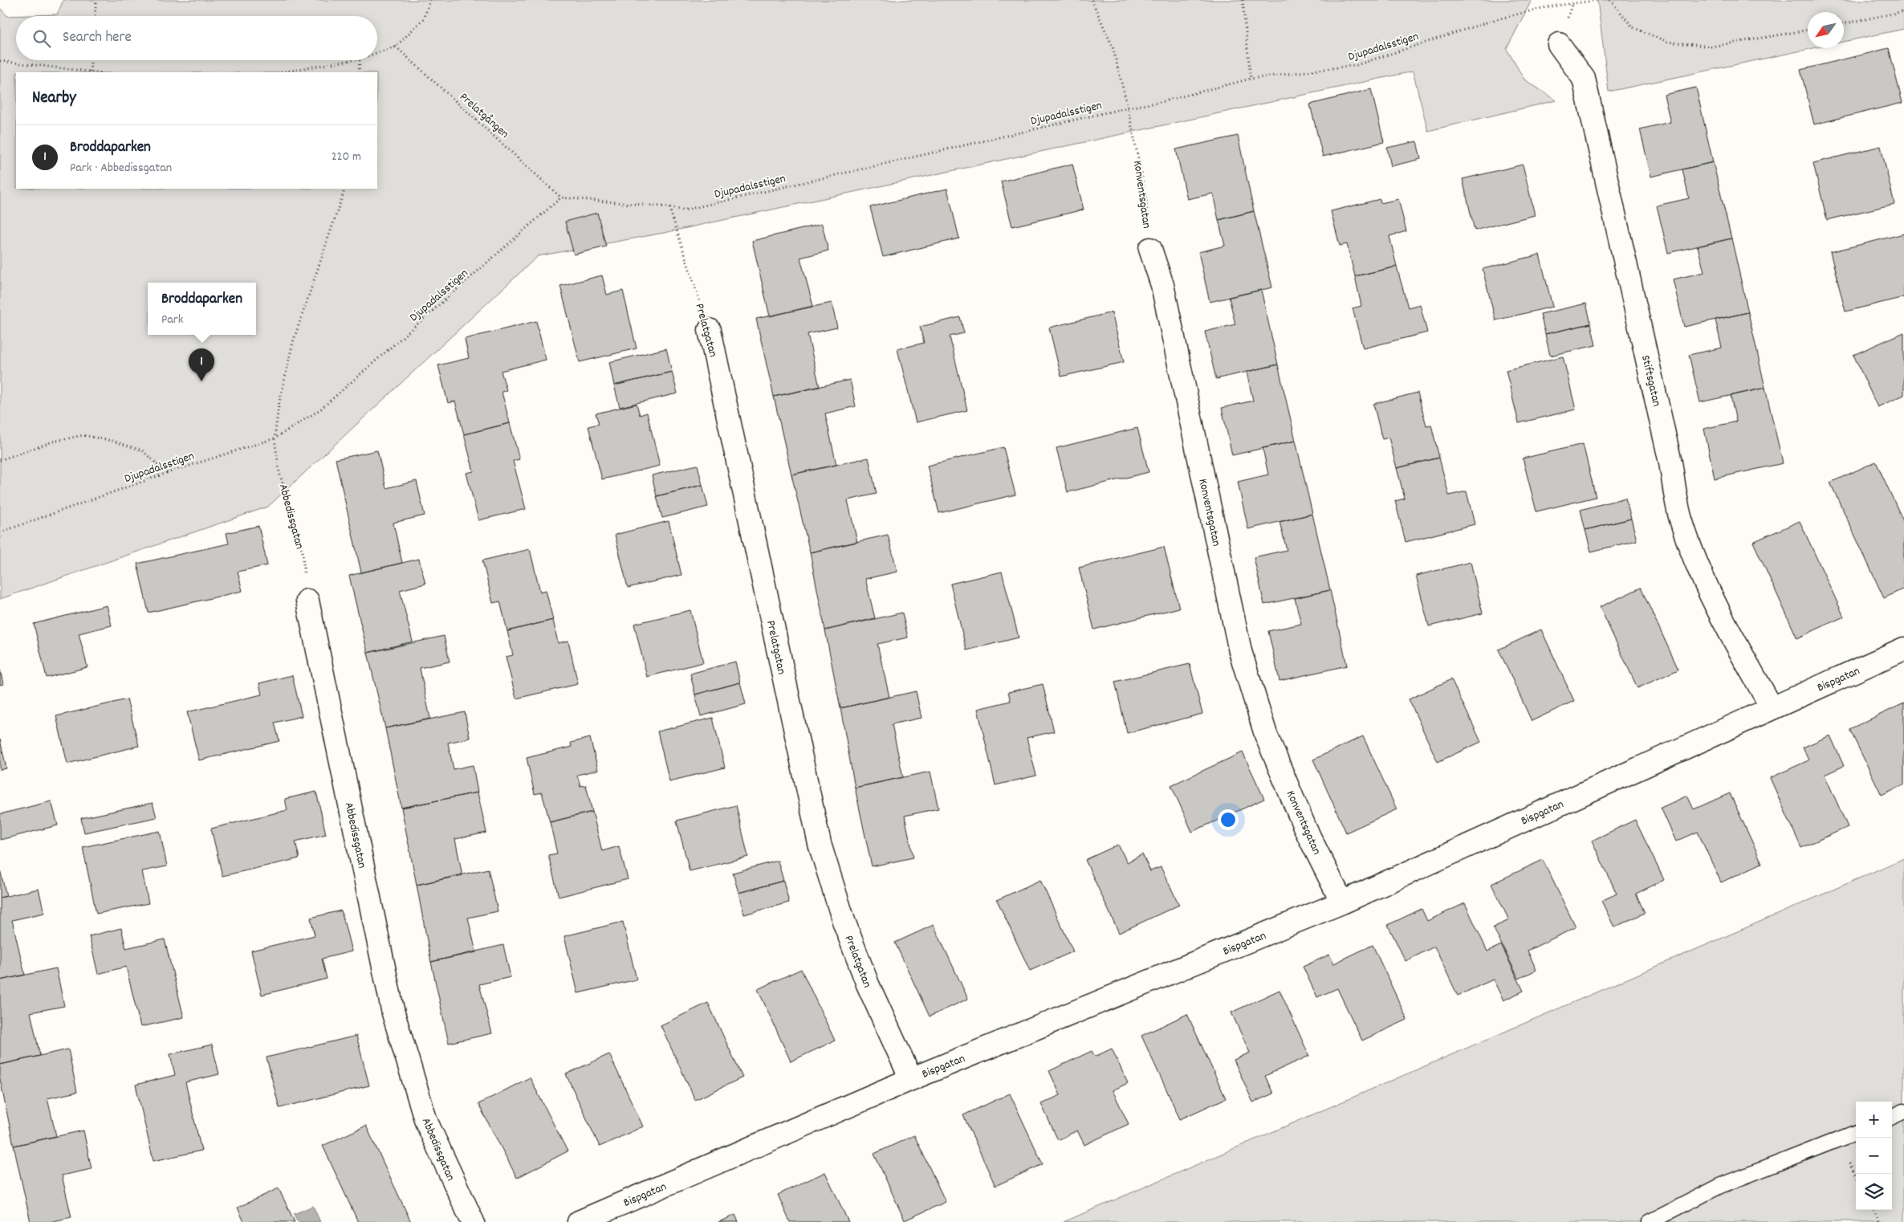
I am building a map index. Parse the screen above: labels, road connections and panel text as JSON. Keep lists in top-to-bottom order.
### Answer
{
  "streets": {
    "street": [
      "Konventsgatan",
      "Prelatgatan",
      "Stiftsgatan",
      "Abbedissgatan",
      "Bispgatan"
    ],
    "path": ["Djupadalsstigen", "Prelatgången"]
  },
  "crossings": [
    ["Djupadalsstigen", "Prelatgången"],
    ["Djupadalsstigen", "Konventsgatan"],
    ["Djupadalsstigen", "Prelatgatan"],
    ["Djupadalsstigen", "Abbedissgatan"],
    ["Konventsgatan", "Bispgatan"],
    ["Prelatgatan", "Bispgatan"],
    ["Stiftsgatan", "Bispgatan"]
  ],
  "north": "bottom left",
  "page": {
    "search": "Search here",
    "heading": "Nearby",
    "list": [
      {
        "mark": "1",
        "name": "Broddaparken",
        "note": "Park · Abbedissgatan",
        "value": "220 m"
      }
    ],
    "popup": ["Broddaparken", "Park"],
    "pins": "1",
    "map_buttons": ["+", "−"]
  }
}
